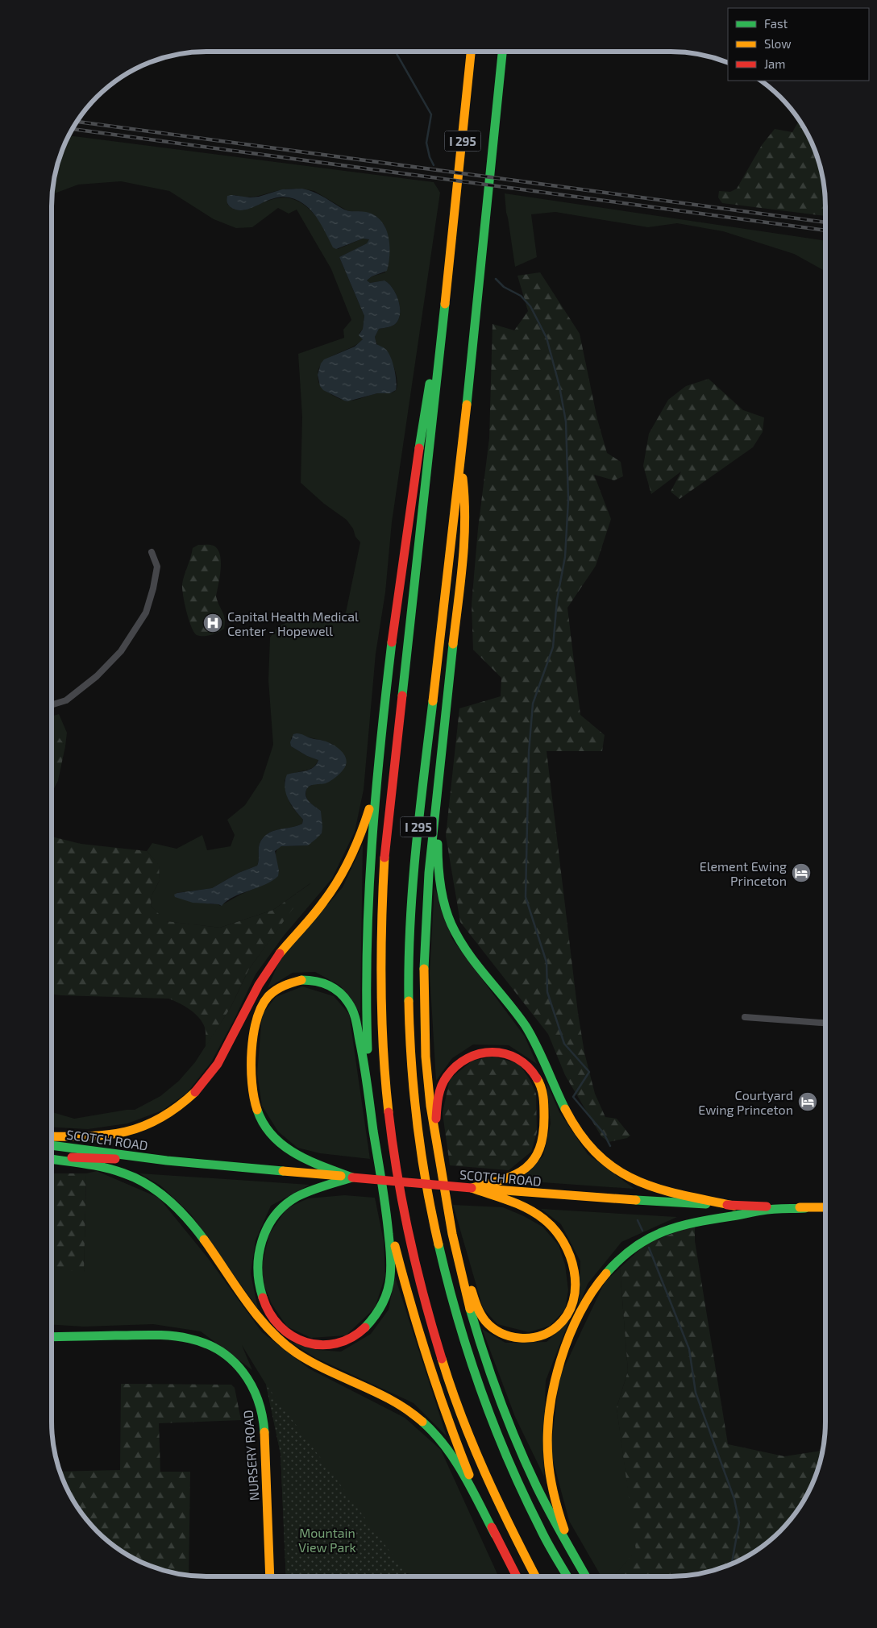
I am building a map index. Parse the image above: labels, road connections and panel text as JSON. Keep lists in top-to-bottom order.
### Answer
{
  "streets": {
    "main road": ["I 295", "SCOTCH ROAD", "NURSERY ROAD"]
  },
  "parks": ["Mountain View Park"],
  "places": {
    "hospital": ["Capital Health Medical Center - Hopewell"],
    "hotel": ["Element Ewing Princeton", "Courtyard Ewing Princeton"]
  },
  "legend": ["Fast", "Slow", "Jam"]
}
